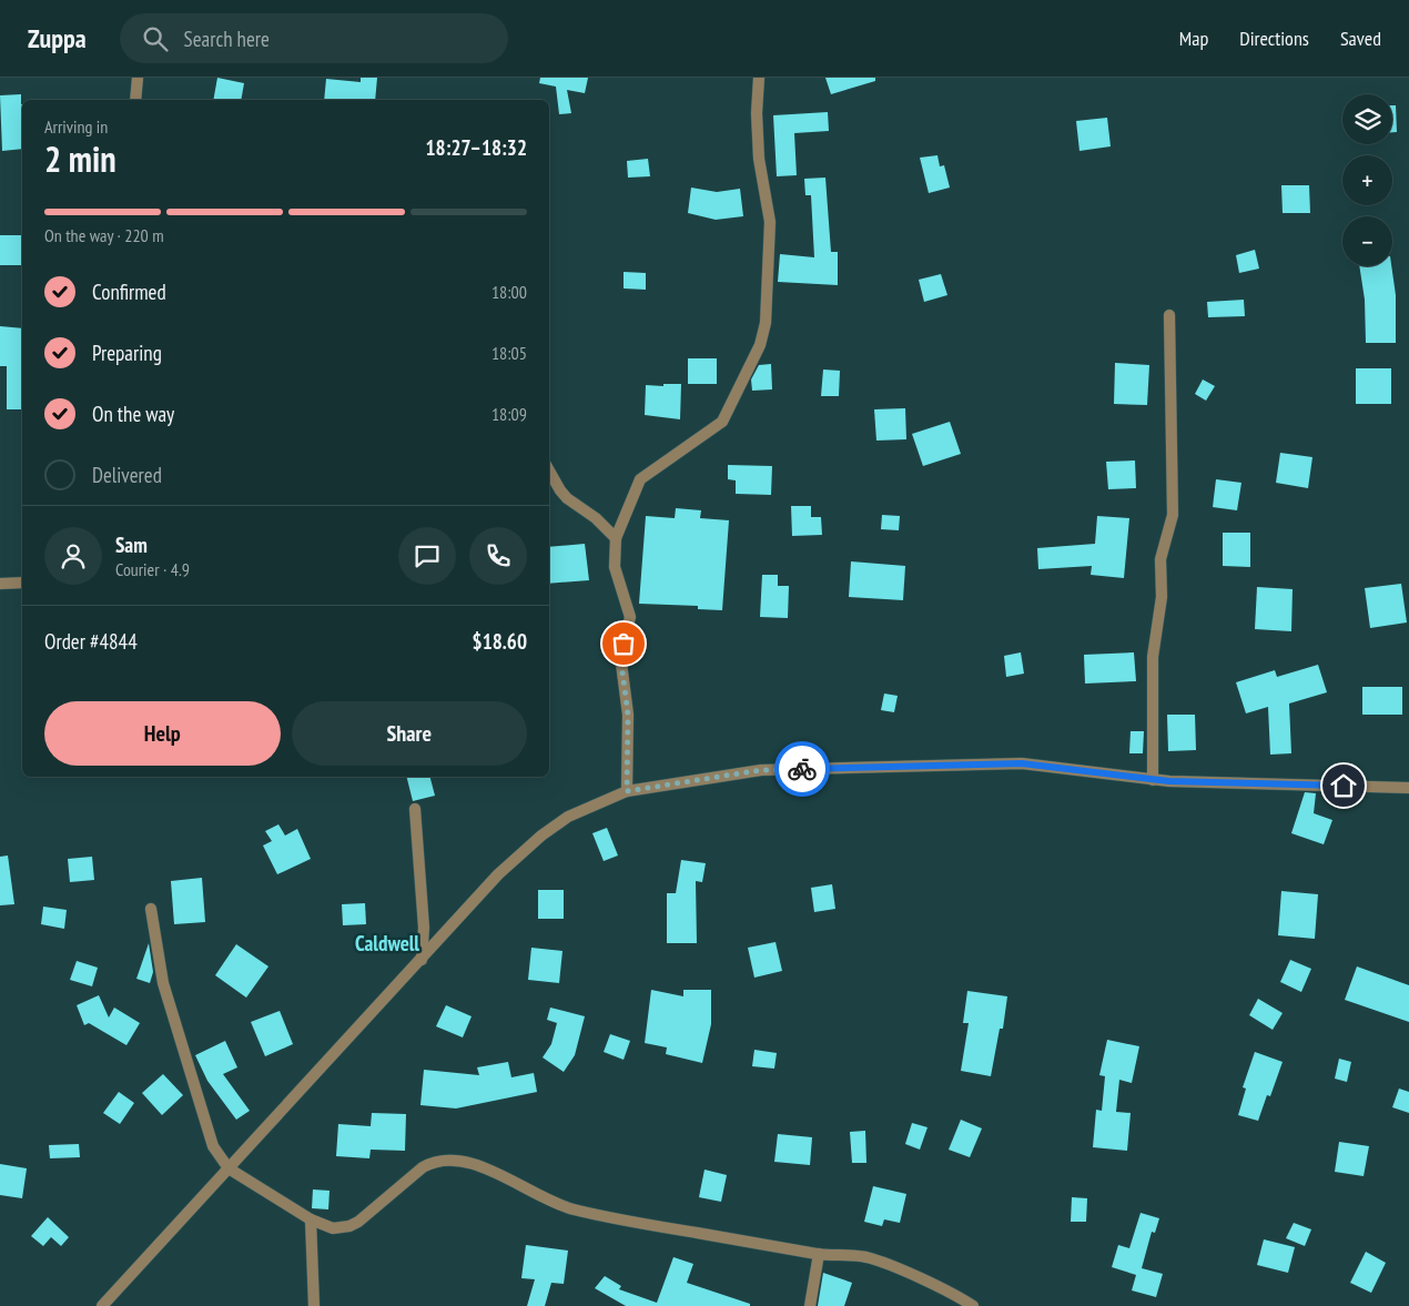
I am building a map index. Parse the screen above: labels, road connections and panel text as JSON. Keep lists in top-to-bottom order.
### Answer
{
  "districts": ["Caldwell"],
  "page": {
    "header": "Zuppa",
    "search": "Search here",
    "nav": ["Map", "Directions", "Saved"],
    "map_buttons": ["+", "−"],
    "heading": ["2 min", "Arriving in", "18:27–18:32"],
    "panel": [
      "Sam",
      "Courier · 4.9",
      "Order #4844",
      "$18.60"
    ],
    "bar": "On the way · 220 m",
    "list": [
      ["Confirmed", "18:00"],
      ["Preparing", "18:05"],
      ["On the way", "18:09"],
      "Delivered"
    ],
    "buttons": ["Help", "Share"]
  }
}
